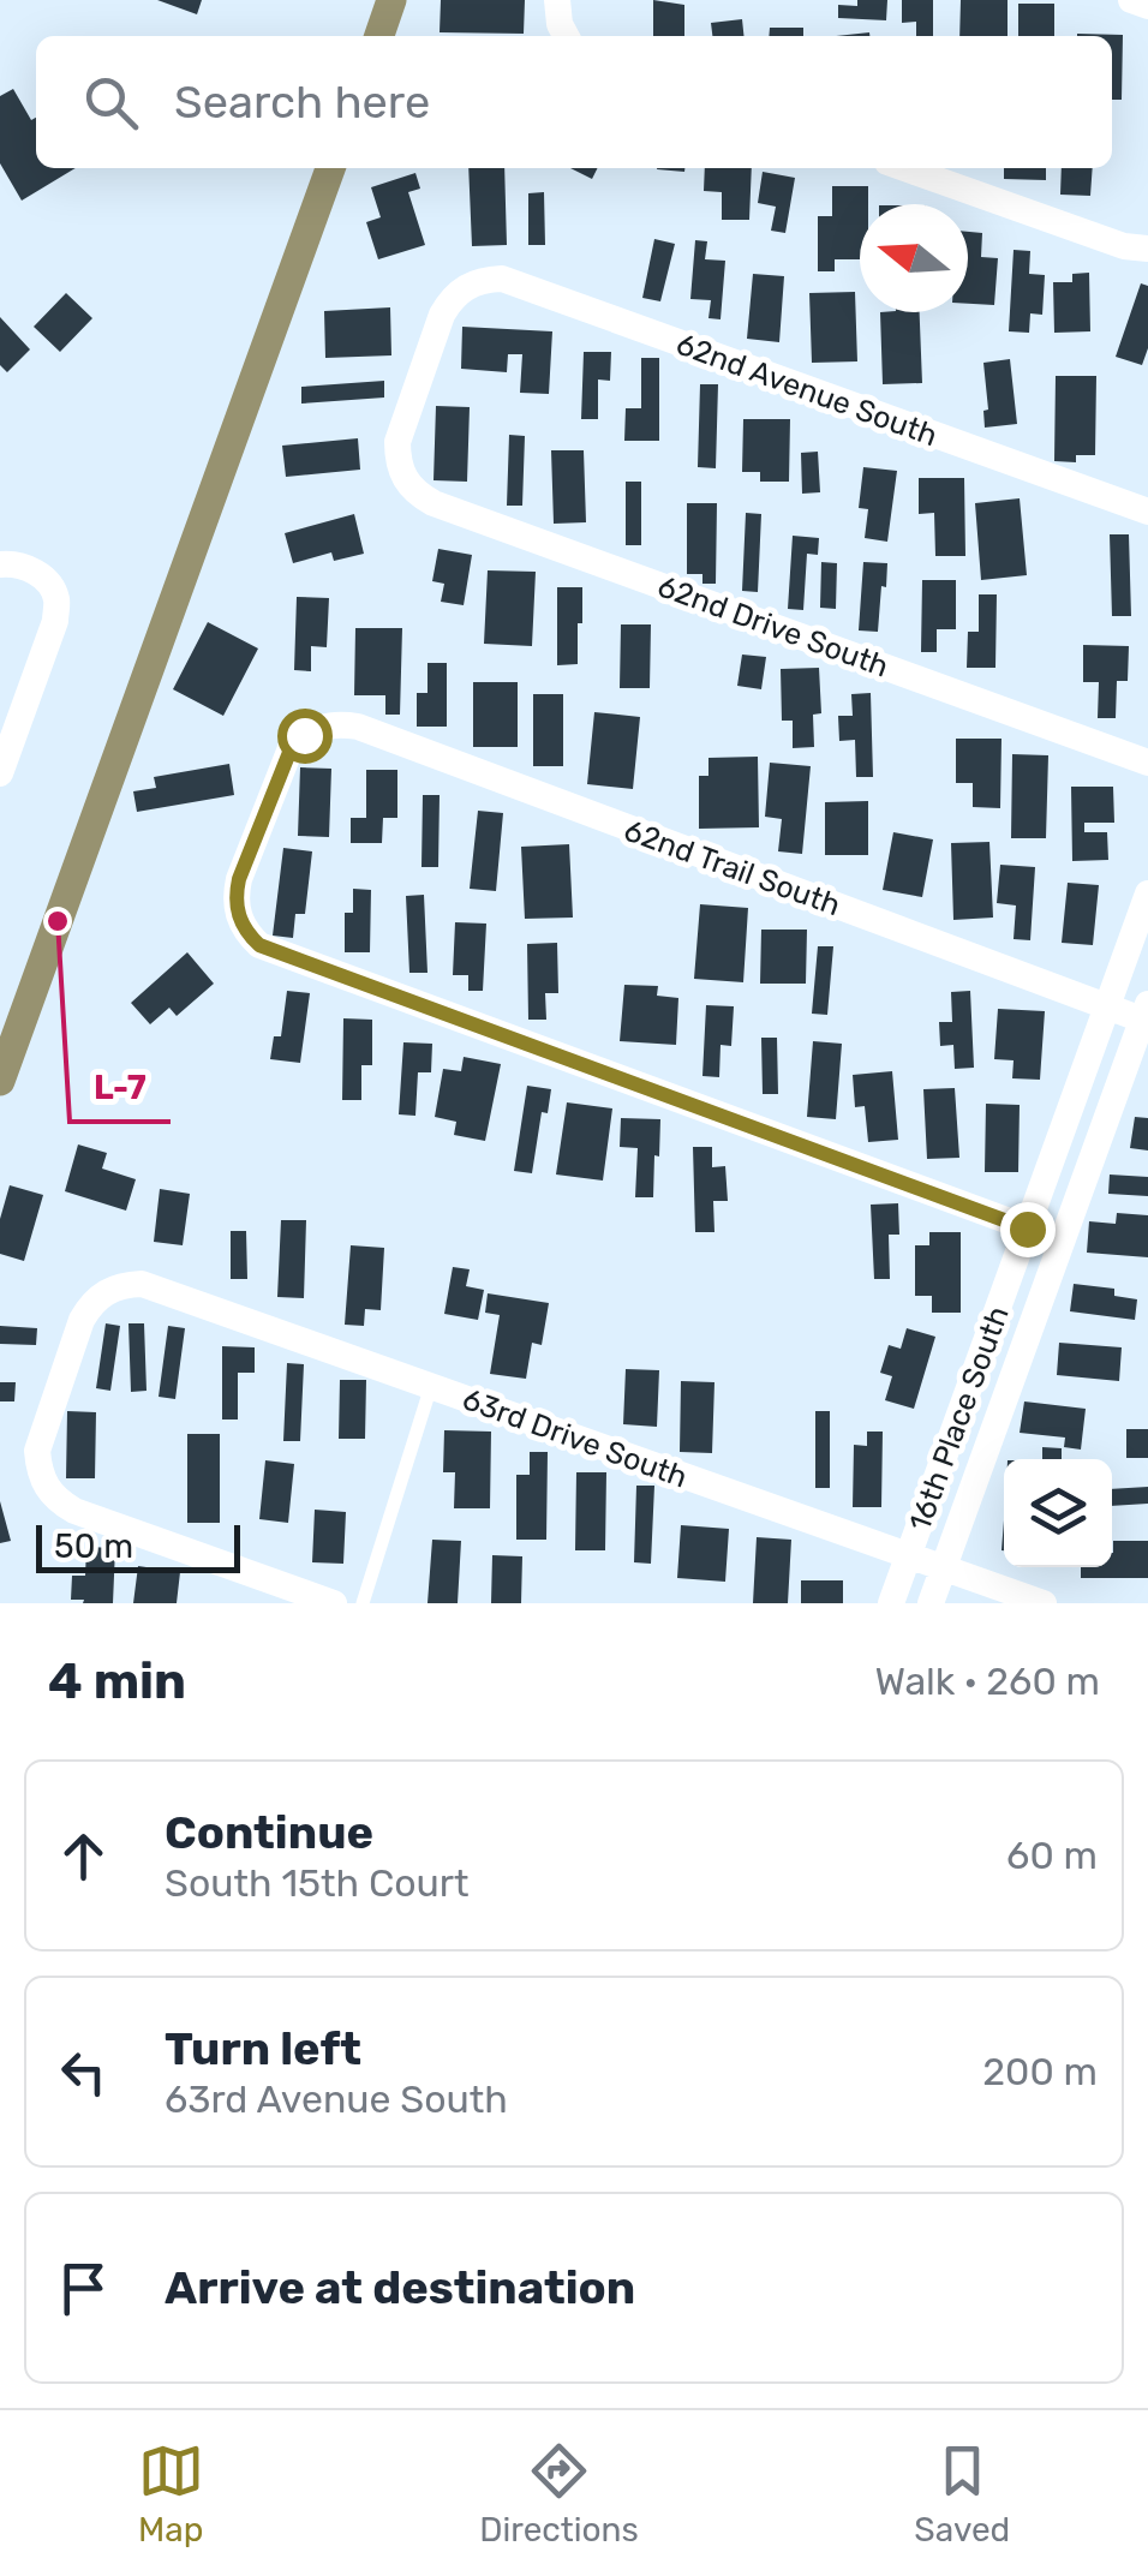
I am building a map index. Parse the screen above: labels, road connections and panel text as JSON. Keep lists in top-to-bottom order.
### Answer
{
  "streets": {
    "street": [
      "62nd Avenue South",
      "62nd Drive South",
      "62nd Trail South",
      "16th Place South",
      "63rd Drive South"
    ]
  },
  "crossings": [
    ["62nd Avenue South", "62nd Drive South"],
    ["62nd Trail South", "16th Place South"],
    ["16th Place South", "63rd Drive South"]
  ],
  "places": ["L-7"],
  "scale_bar": "50 m",
  "north": "left",
  "page": {
    "search": "Search here",
    "scale": "50 m",
    "heading": ["4 min", "Walk · 260 m"],
    "list": [
      ["Continue", "South 15th Court", "60 m"],
      ["Turn left", "63rd Avenue South", "200 m"],
      "Arrive at destination"
    ],
    "nav": ["Map", "Directions", "Saved"]
  }
}
